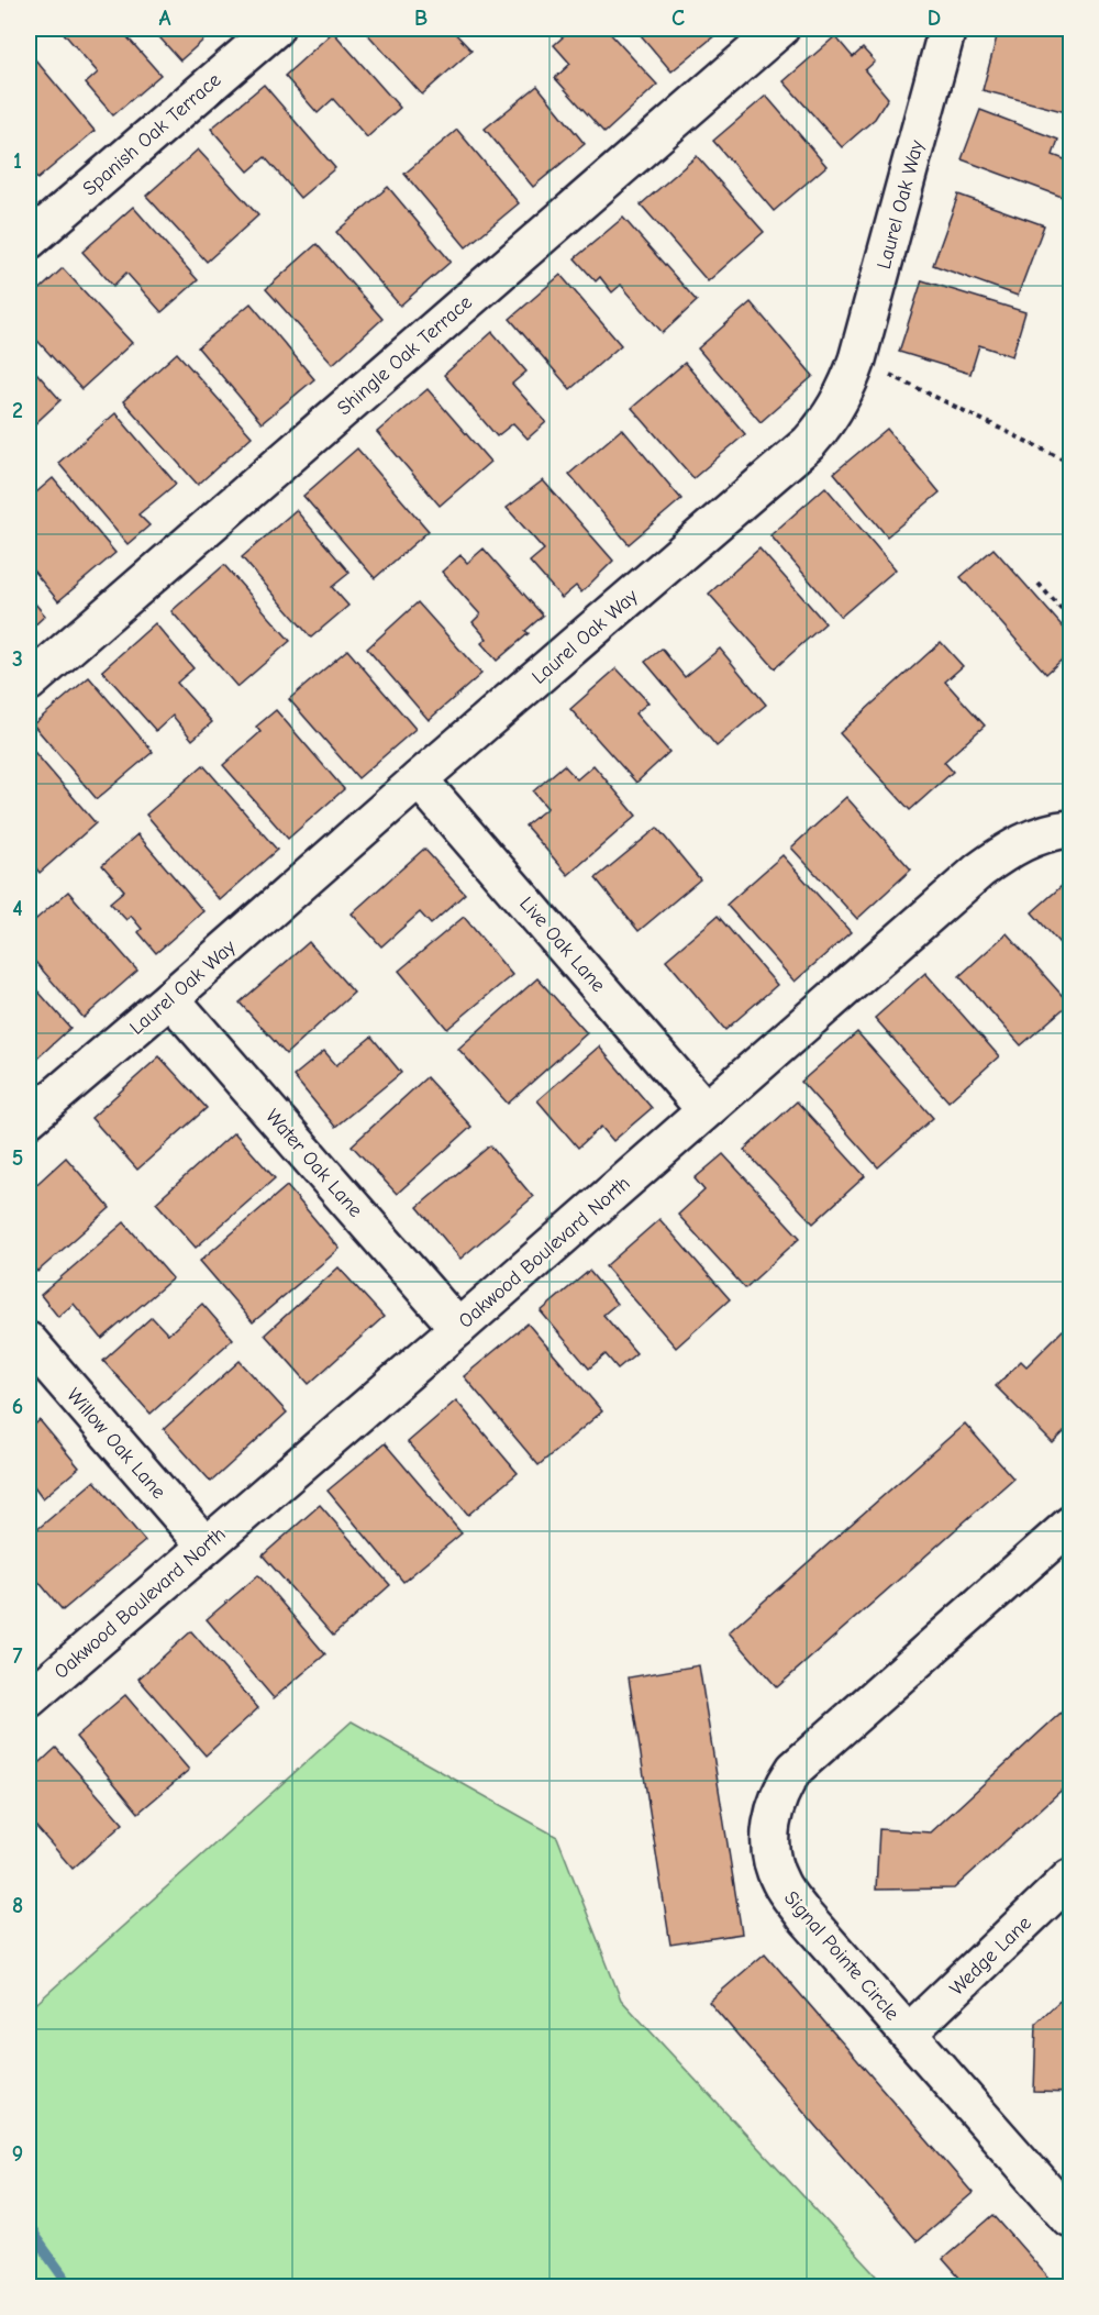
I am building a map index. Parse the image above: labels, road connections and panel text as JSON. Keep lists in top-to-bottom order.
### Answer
{
  "streets": {
    "street": [
      "Spanish Oak Terrace",
      "Laurel Oak Way",
      "Shingle Oak Terrace",
      "Live Oak Lane",
      "Water Oak Lane",
      "Oakwood Boulevard North",
      "Willow Oak Lane",
      "Signal Pointe Circle",
      "Wedge Lane"
    ]
  },
  "crossings": [
    ["Laurel Oak Way", "Live Oak Lane"],
    ["Laurel Oak Way", "Water Oak Lane"],
    ["Live Oak Lane", "Oakwood Boulevard North"],
    ["Water Oak Lane", "Oakwood Boulevard North"],
    ["Oakwood Boulevard North", "Willow Oak Lane"],
    ["Signal Pointe Circle", "Wedge Lane"]
  ],
  "grid": {
    "columns": [
      "A",
      "B",
      "C",
      "D"
    ],
    "rows": [
      "1",
      "2",
      "3",
      "4",
      "5",
      "6",
      "7",
      "8",
      "9"
    ]
  }
}
